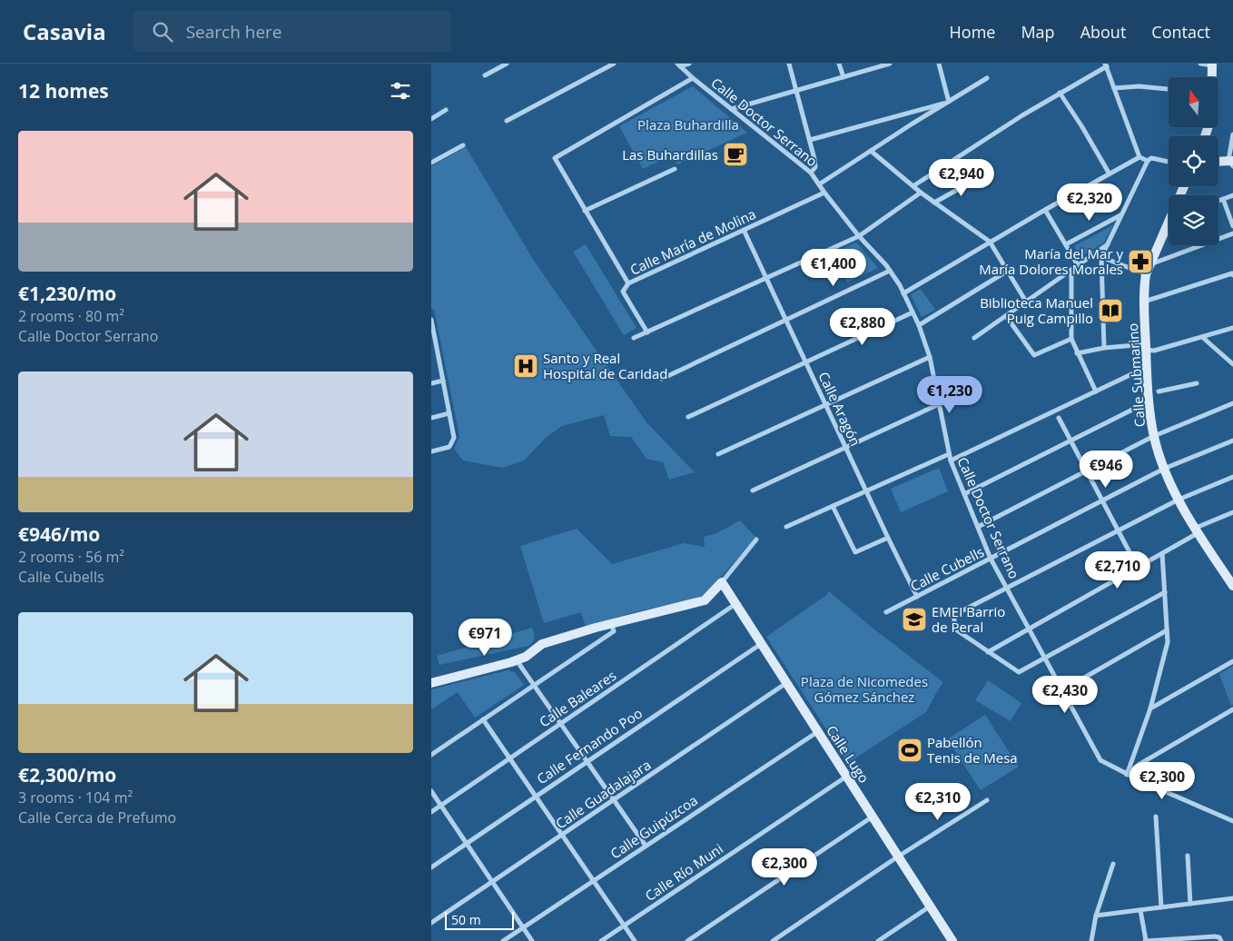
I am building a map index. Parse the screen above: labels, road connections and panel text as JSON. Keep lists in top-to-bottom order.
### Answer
{
  "streets": {
    "street": [
      "Calle Doctor Serrano",
      "Calle María de Molina",
      "Calle Submarino",
      "Calle Aragón",
      "Calle Cubells",
      "Calle Baleares",
      "Calle Fernando Poo",
      "Calle Lugo",
      "Calle Guadalajara",
      "Calle Guipúzcoa",
      "Calle Río Muni"
    ]
  },
  "crossings": [
    ["Calle Doctor Serrano", "Calle María de Molina"],
    ["Calle Doctor Serrano", "Calle Cubells"],
    ["Calle María de Molina", "Calle Aragón"],
    ["Calle Submarino", "Calle Cubells"],
    ["Calle Aragón", "Calle Cubells"],
    ["Calle Baleares", "Calle Lugo"],
    ["Calle Fernando Poo", "Calle Lugo"],
    ["Calle Lugo", "Calle Guadalajara"],
    ["Calle Lugo", "Calle Guipúzcoa"],
    ["Calle Lugo", "Calle Río Muni"]
  ],
  "parks": ["Plaza Buhardilla", "Plaza de Nicomedes Gómez Sánchez"],
  "places": {
    "cafe": ["Las Buhardillas"],
    "pharmacy": ["María del Mar y María Dolores Morales"],
    "library": ["Biblioteca Manuel Puig Campillo"],
    "hospital": ["Santo y Real Hospital de Caridad"],
    "school or university": ["EMEI Barrio de Peral"],
    "sports": ["Pabellón Tenis de Mesa"]
  },
  "scale_bar": "50 m",
  "north": "top",
  "page": {
    "header": "Casavia",
    "search": "Search here",
    "nav": [
      "Home",
      "Map",
      "About",
      "Contact"
    ],
    "heading": "12 homes",
    "list": [
      {
        "name": "€1,230/mo",
        "note": "2 rooms · 80 m² · Calle Doctor Serrano"
      },
      {
        "name": "€946/mo",
        "note": "2 rooms · 56 m² · Calle Cubells"
      },
      {
        "name": "€2,300/mo",
        "note": "3 rooms · 104 m² · Calle Cerca de Prefumo"
      }
    ],
    "price": [
      "€2,940",
      "€2,320",
      "€1,400",
      "€2,880",
      "€1,230",
      "€946",
      "€2,710",
      "€971",
      "€2,430",
      "€2,300",
      "€2,310",
      "€2,300"
    ],
    "scale": "50 m"
  }
}
